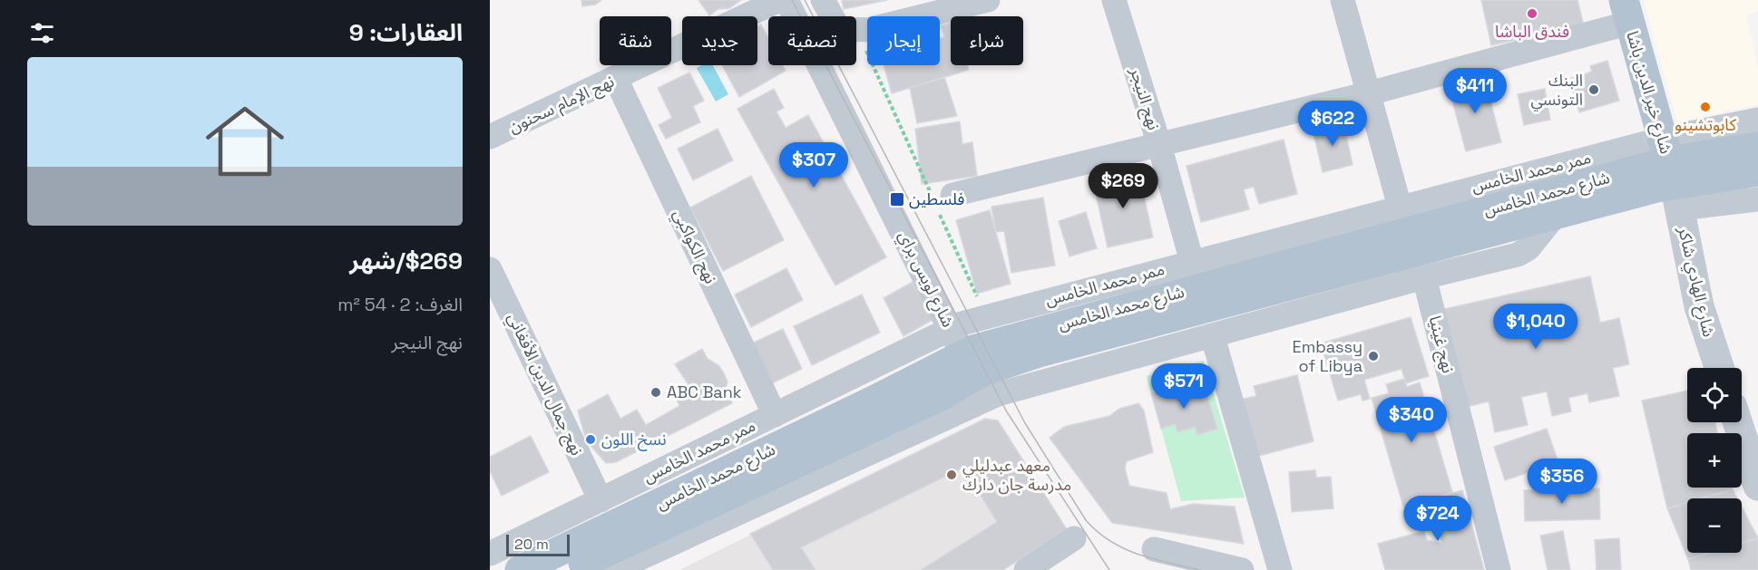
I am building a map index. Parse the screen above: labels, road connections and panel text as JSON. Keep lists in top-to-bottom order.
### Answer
{
  "streets": {
    "main road": ["شارع خير الدين باشا", "شارع محمد الخامس"],
    "street": [
      "نهج النيجر",
      "نهج الإمام سحنون",
      "ممر محمد الخامس",
      "نهج الكواكبي",
      "شارع لويس براي",
      "شارع الهادي شاكر",
      "نهج غينيا",
      "نهج جمال الدين الأفغاني"
    ]
  },
  "crossings": [
    ["شارع خير الدين باشا", "ممر محمد الخامس"],
    ["شارع خير الدين باشا", "شارع محمد الخامس"],
    ["شارع خير الدين باشا", "شارع الهادي شاكر"],
    ["نهج النيجر", "ممر محمد الخامس"],
    ["نهج الإمام سحنون", "نهج الكواكبي"],
    ["ممر محمد الخامس", "شارع محمد الخامس"],
    ["ممر محمد الخامس", "نهج الكواكبي"],
    ["ممر محمد الخامس", "شارع لويس براي"],
    ["ممر محمد الخامس", "شارع الهادي شاكر"],
    ["ممر محمد الخامس", "نهج جمال الدين الأفغاني"],
    ["شارع محمد الخامس", "شارع لويس براي"],
    ["شارع محمد الخامس", "شارع الهادي شاكر"]
  ],
  "places": {
    "other": [
      "فندق الباشا",
      "البنك التونسي",
      "كابوتشينو",
      "Embassy of Libya",
      "ABC Bank",
      "نسخ اللون",
      "معهد عبدليلي مدرسة جان دارك"
    ],
    "transit": ["فلسطين"]
  },
  "scale_bar": "20 m",
  "page": {
    "heading": "العقارات: 9",
    "chip": [
      "شراء",
      "إيجار",
      "تصفية",
      "جديد",
      "شقة"
    ],
    "list": [
      {
        "name": "$269/شهر",
        "note": "الغرف: 2 · 54 m² · نهج النيجر"
      }
    ],
    "price": [
      "$411",
      "$622",
      "$307",
      "$269",
      "$1,040",
      "$571",
      "$340",
      "$356",
      "$724"
    ],
    "map_buttons": ["+", "−"],
    "scale": "20 m"
  }
}
